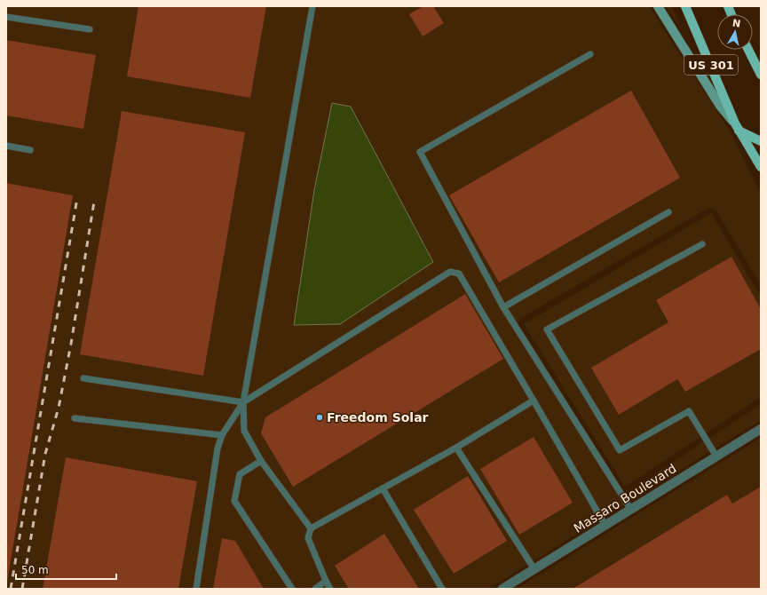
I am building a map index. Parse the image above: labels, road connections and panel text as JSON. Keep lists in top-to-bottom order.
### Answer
{
  "streets": {
    "main road": ["US 301"],
    "street": ["Massaro Boulevard"]
  },
  "places": ["Freedom Solar"],
  "scale_bar": "50 m",
  "north": "top"
}
